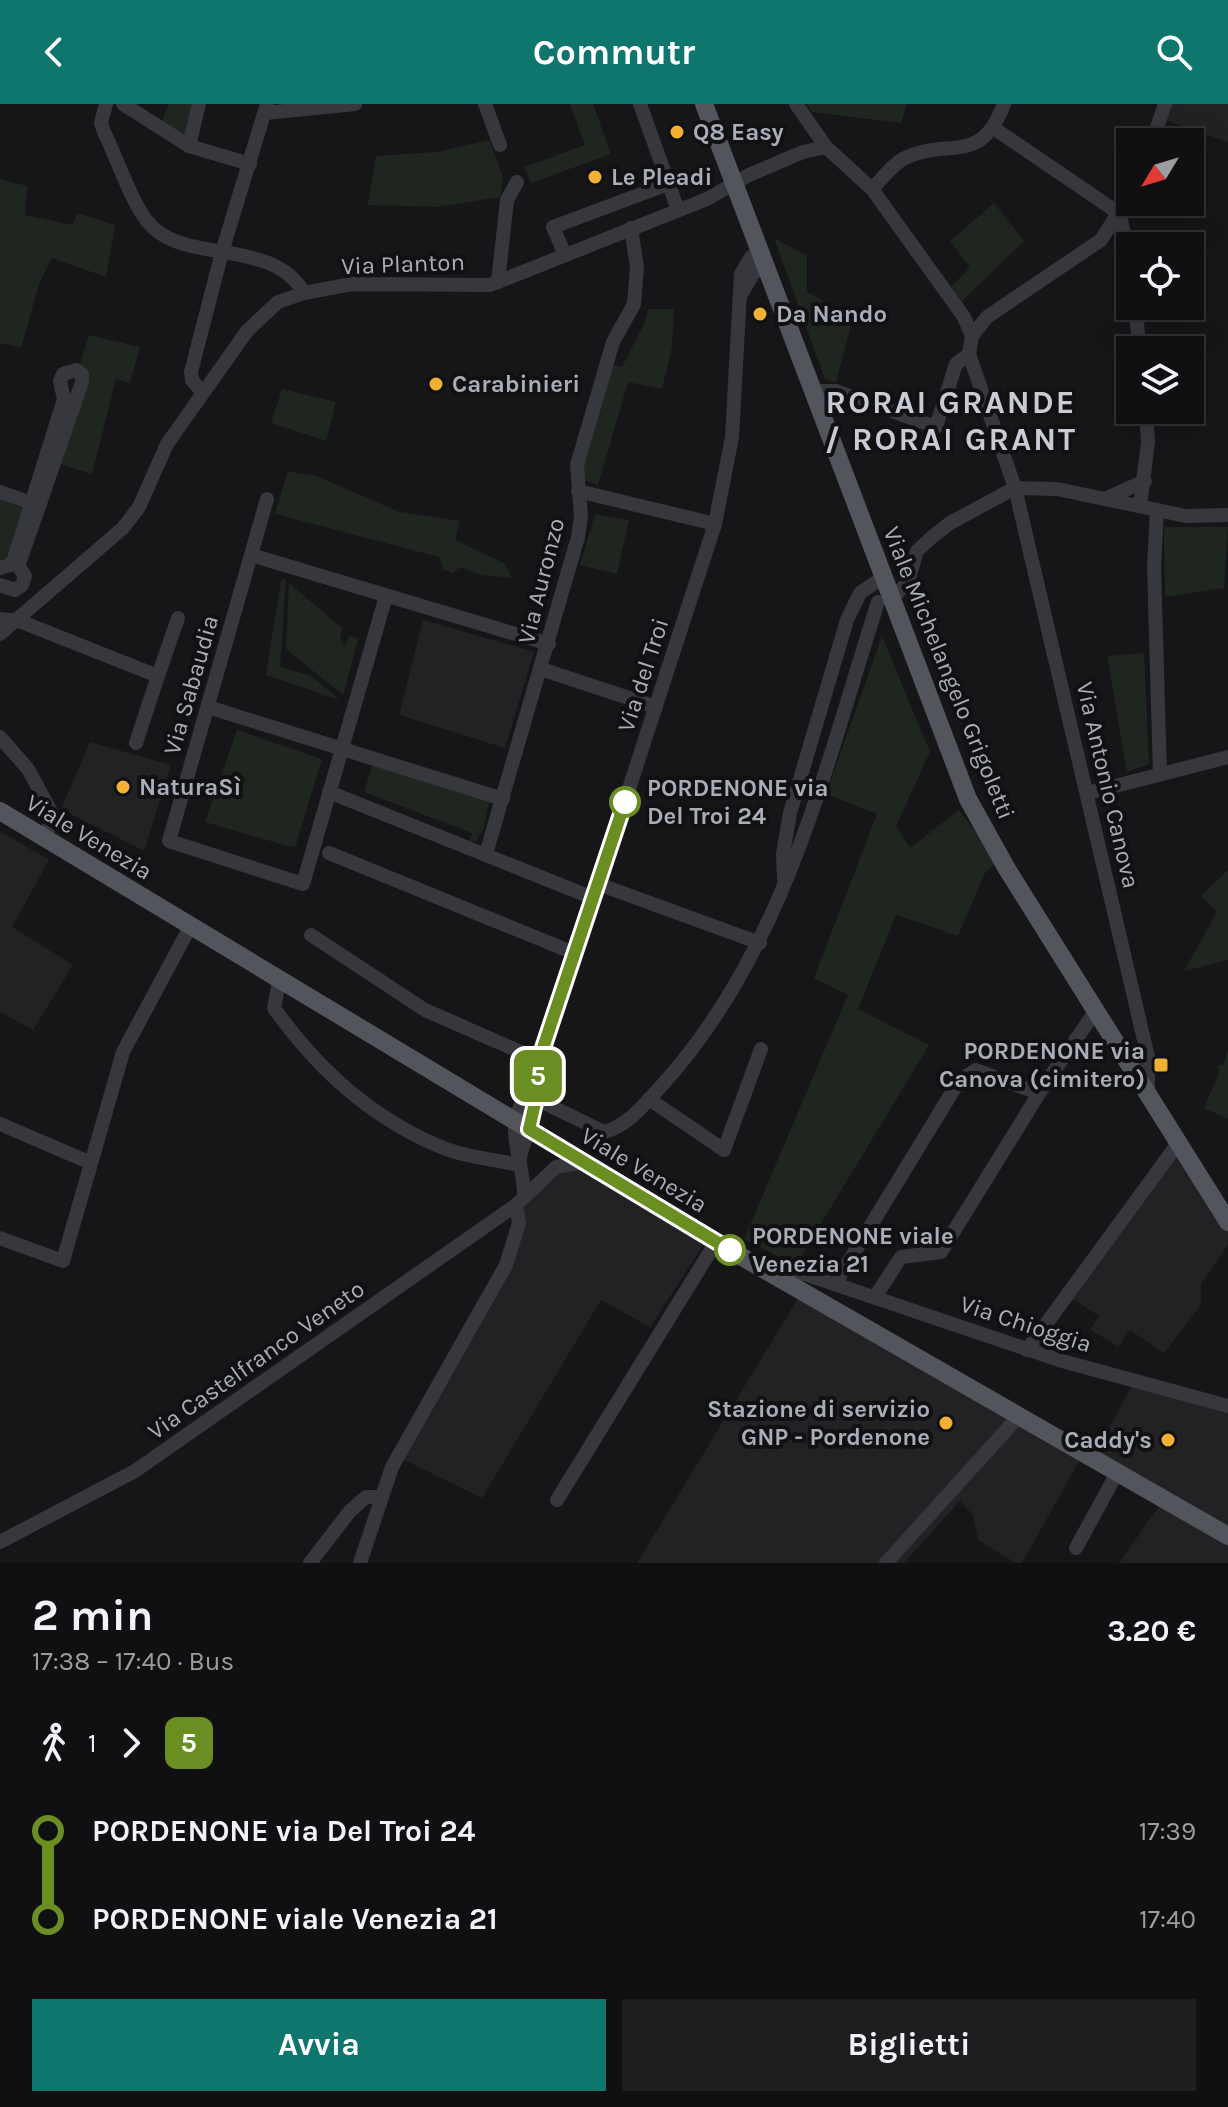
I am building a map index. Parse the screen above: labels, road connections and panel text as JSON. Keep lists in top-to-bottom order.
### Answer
{
  "streets": {
    "main road": ["Viale Michelangelo Grigoletti", "Viale Venezia"],
    "street": [
      "Via Planton",
      "Via Auronzo",
      "Via del Troi",
      "Via Sabaudia",
      "Via Antonio Canova",
      "Via Chioggia",
      "Via Castelfranco Veneto"
    ]
  },
  "crossings": [
    ["Via Planton", "Via Auronzo"],
    ["Via Planton", "Viale Michelangelo Grigoletti"],
    ["Via Auronzo", "Via del Troi"],
    ["Viale Michelangelo Grigoletti", "Via del Troi"],
    ["Viale Michelangelo Grigoletti", "Via Antonio Canova"],
    ["Via del Troi", "Viale Venezia"],
    ["Viale Venezia", "Via Chioggia"],
    ["Viale Venezia", "Via Castelfranco Veneto"]
  ],
  "districts": ["RORAI GRANDE / RORAI GRANT"],
  "places": {
    "other": [
      "Q8 Easy",
      "Le Pleadi",
      "Da Nando",
      "Carabinieri",
      "NaturaSì",
      "PORDENONE via Del Troi 24",
      "PORDENONE viale Venezia 21",
      "Stazione di servizio GNP - Pordenone",
      "Caddy's"
    ],
    "transit": ["PORDENONE via Canova (cimitero)"]
  },
  "lines": ["bus line 5"],
  "north": "bottom left",
  "page": {
    "header": "Commutr",
    "on_map": "5",
    "heading": ["2 min", "17:38 – 17:40 · Bus", "3.20 €"],
    "legs": ["1", "5"],
    "list": [
      {
        "name": "PORDENONE via Del Troi 24",
        "value": "17:39"
      },
      {
        "name": "PORDENONE viale Venezia 21",
        "value": "17:40"
      }
    ],
    "buttons": ["Avvia", "Biglietti"]
  }
}
